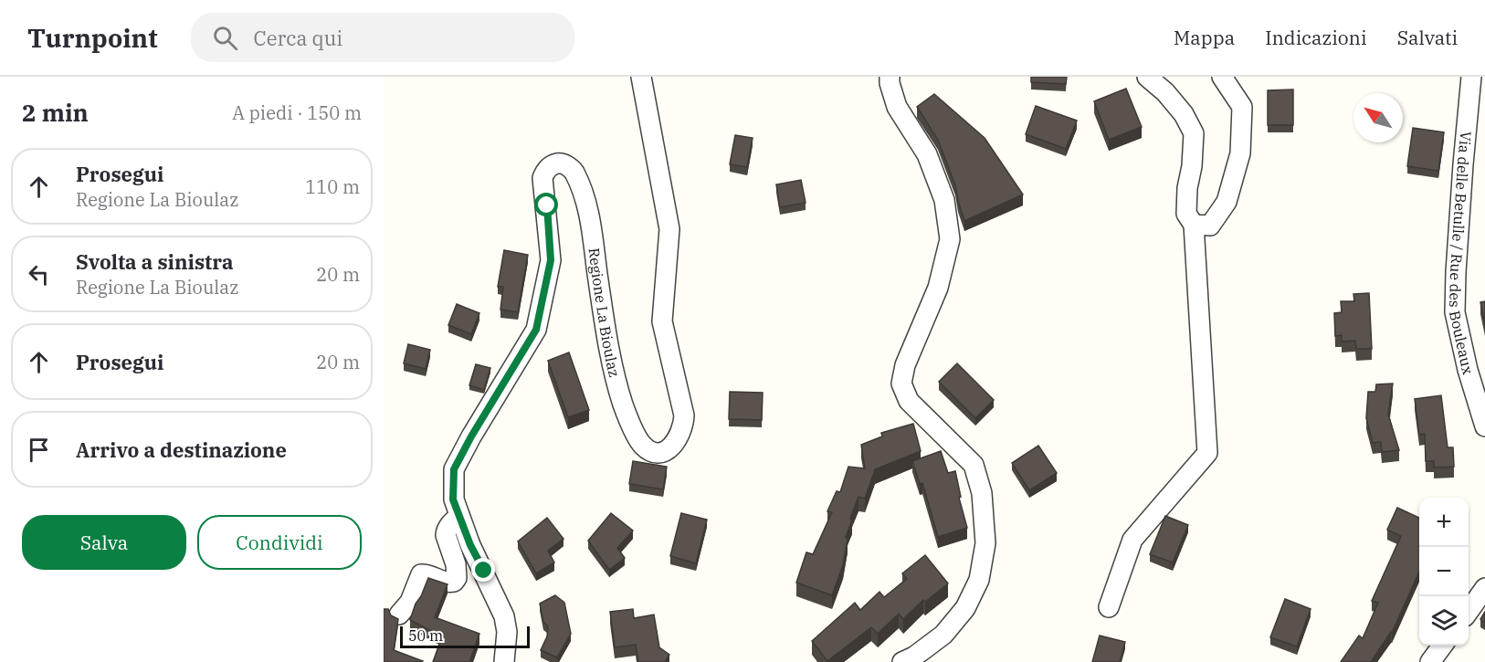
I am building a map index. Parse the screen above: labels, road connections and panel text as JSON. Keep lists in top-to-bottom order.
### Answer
{
  "streets": {
    "street": ["Via delle Betulle / Rue des Bouleaux", "Regione La Bioulaz"]
  },
  "scale_bar": "50 m",
  "north": "top left",
  "page": {
    "header": "Turnpoint",
    "search": "Cerca qui",
    "nav": ["Mappa", "Indicazioni", "Salvati"],
    "heading": ["2 min", "A piedi · 150 m"],
    "list": [
      ["Prosegui", "Regione La Bioulaz", "110 m"],
      ["Svolta a sinistra", "Regione La Bioulaz", "20 m"],
      ["Prosegui", "20 m"],
      "Arrivo a destinazione"
    ],
    "map_buttons": ["+", "−"],
    "buttons": ["Salva", "Condividi"],
    "scale": "50 m"
  }
}
